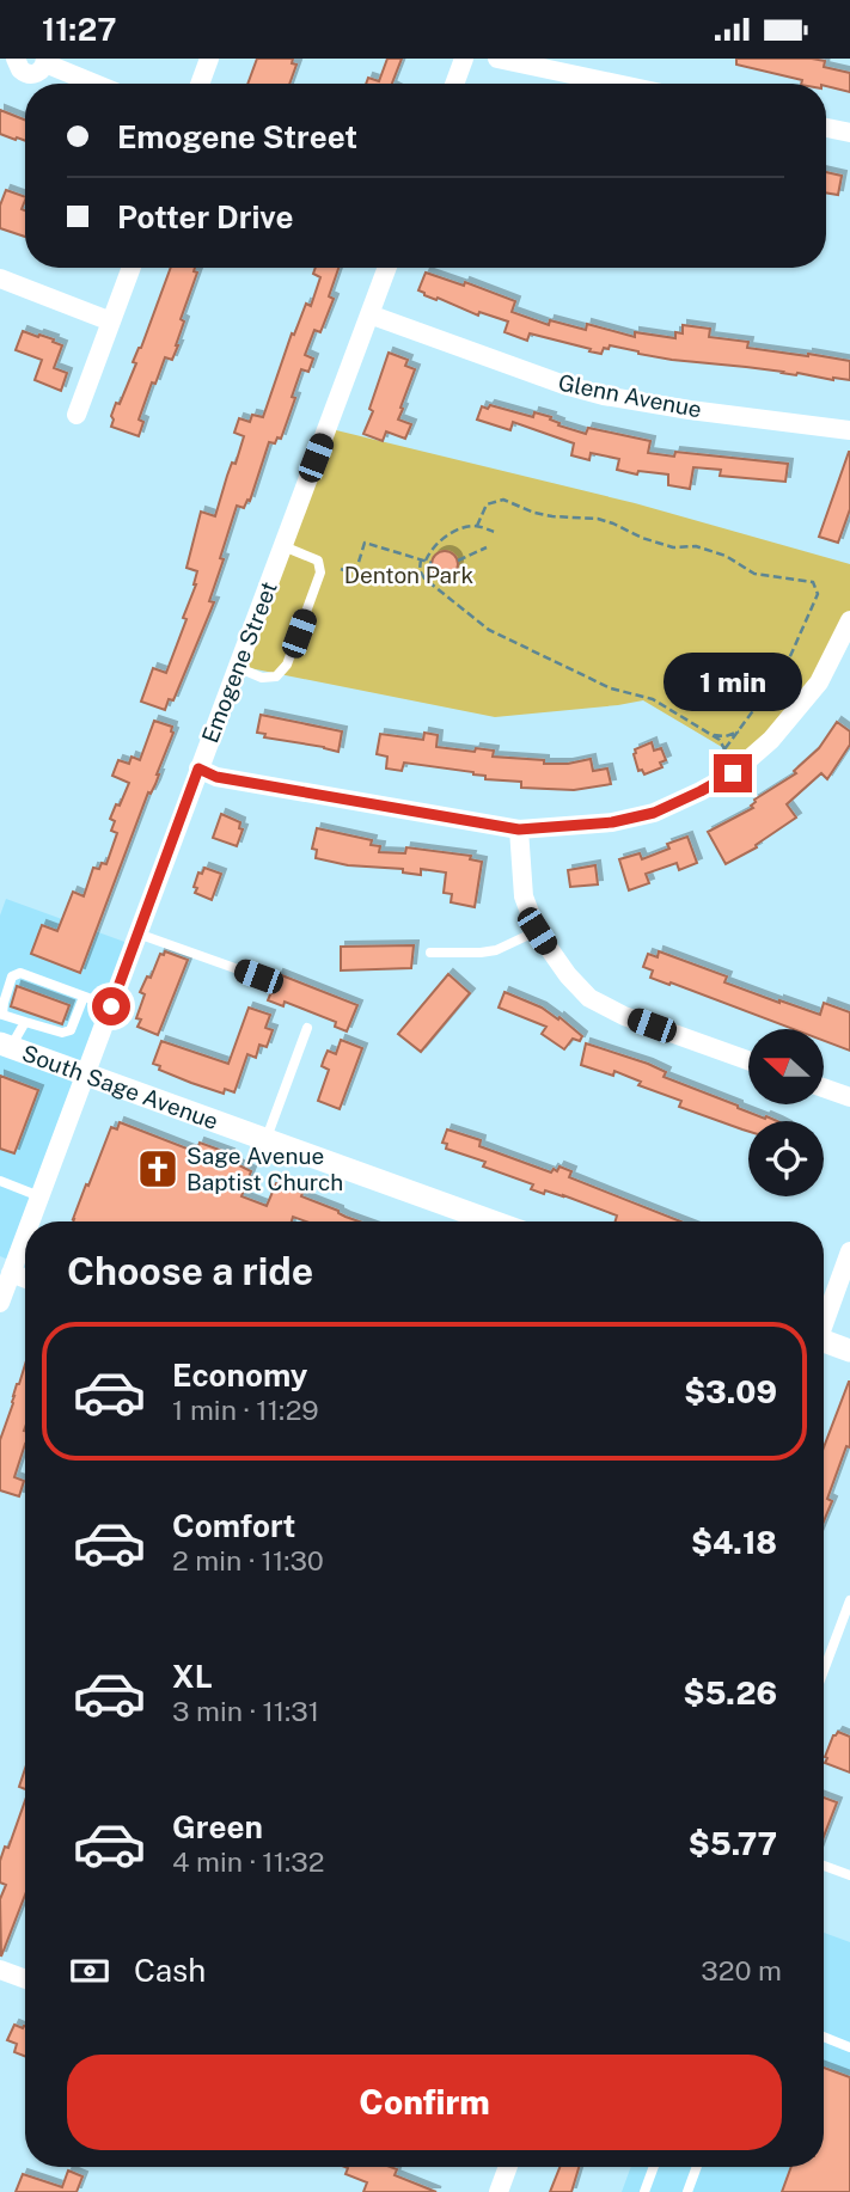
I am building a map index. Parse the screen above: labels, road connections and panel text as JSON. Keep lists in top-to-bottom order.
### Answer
{
  "streets": {
    "street": ["Glenn Avenue", "Emogene Street", "South Sage Avenue"]
  },
  "crossings": [
    ["Glenn Avenue", "Emogene Street"],
    ["Emogene Street", "South Sage Avenue"]
  ],
  "parks": ["Denton Park"],
  "places": {
    "church": ["Sage Avenue Baptist Church"]
  },
  "north": "left",
  "page": {
    "status": "11:27",
    "banner": ["Emogene Street", "Potter Drive"],
    "bubble": "1 min",
    "heading": "Choose a ride",
    "list": [
      {
        "name": "Economy",
        "note": "1 min · 11:29",
        "value": "$3.09"
      },
      {
        "name": "Comfort",
        "note": "2 min · 11:30",
        "value": "$4.18"
      },
      {
        "name": "XL",
        "note": "3 min · 11:31",
        "value": "$5.26"
      },
      {
        "name": "Green",
        "note": "4 min · 11:32",
        "value": "$5.77"
      }
    ],
    "pay": ["Cash", "320 m"],
    "buttons": "Confirm"
  }
}
